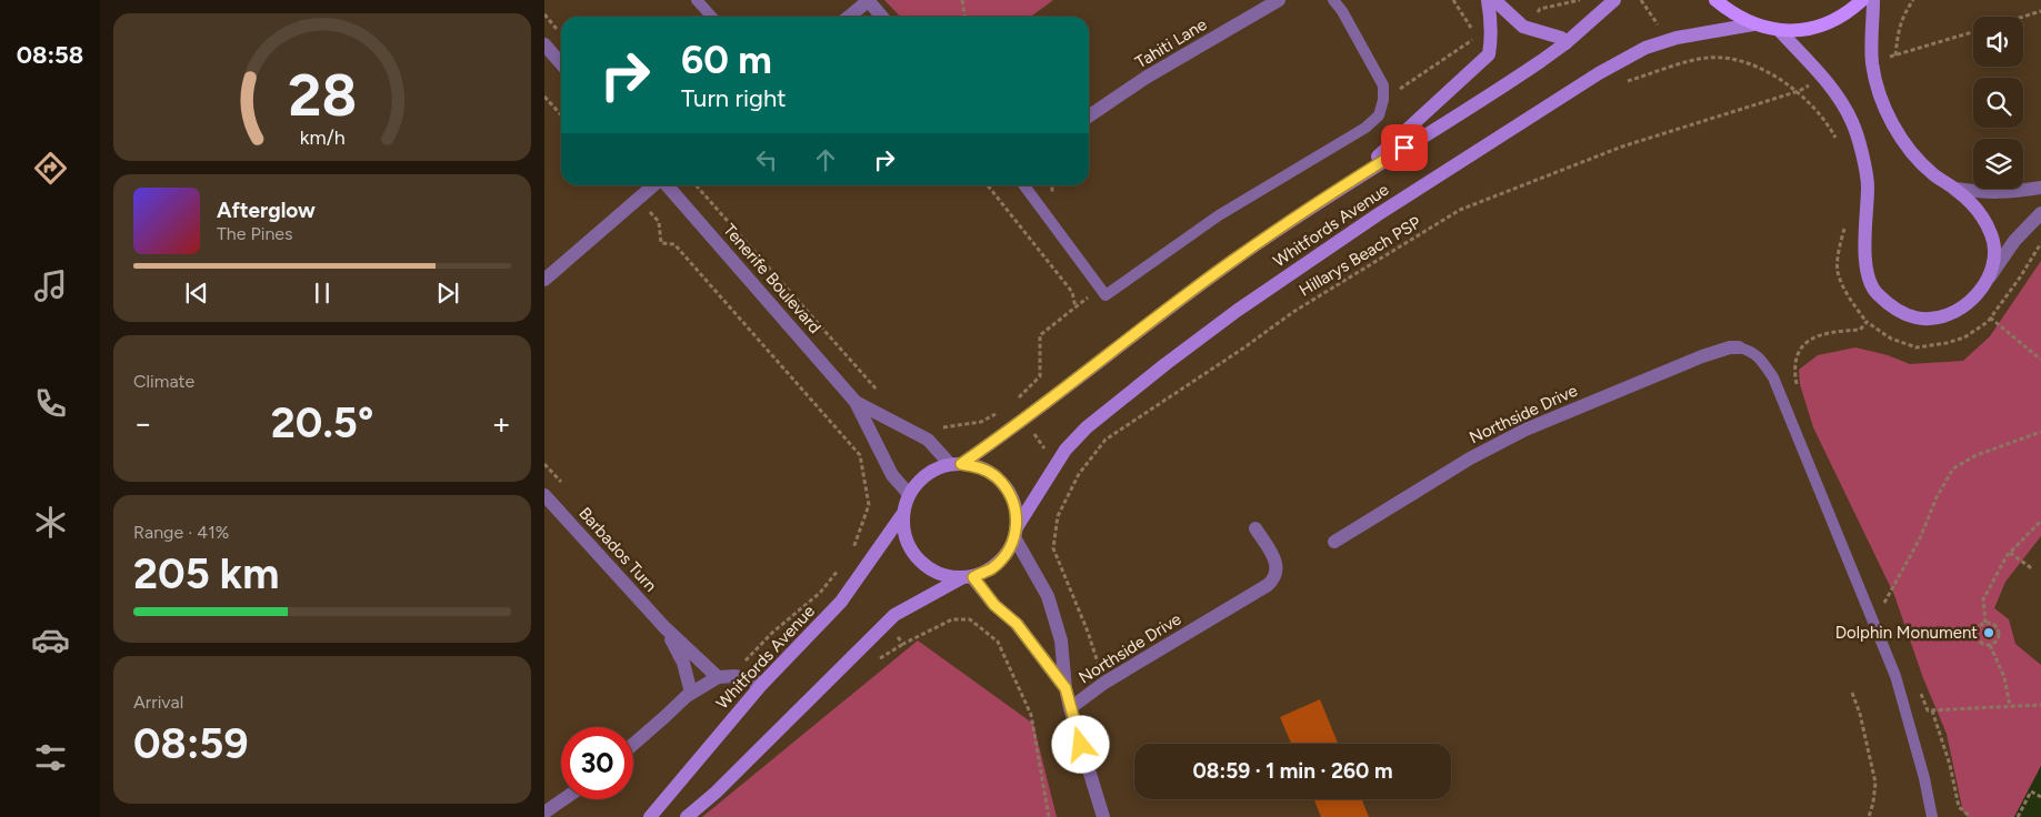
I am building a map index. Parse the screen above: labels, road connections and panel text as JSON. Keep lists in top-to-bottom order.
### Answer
{
  "streets": {
    "main road": ["Whitfords Avenue"],
    "street": [
      "Tahiti Lane",
      "Tenerife Boulevard",
      "Northside Drive",
      "Barbados Turn"
    ],
    "path": ["Hillarys Beach PSP"]
  },
  "crossings": [
    ["Whitfords Avenue", "Tenerife Boulevard"],
    ["Whitfords Avenue", "Northside Drive"],
    ["Tenerife Boulevard", "Northside Drive"]
  ],
  "places": ["Dolphin Monument"],
  "page": {
    "tabs": "08:58",
    "turn": ["60 m", "Turn right"],
    "song": ["Afterglow", "The Pines"],
    "tile": [
      "Climate",
      ["Range · 41%", "205 km"],
      ["Arrival", "08:59"]
    ],
    "heat": ["−", "20.5°", "+"],
    "limit": "30",
    "trip": "08:59 · 1 min · 260 m",
    "gauge": ["28", "km/h"]
  }
}
